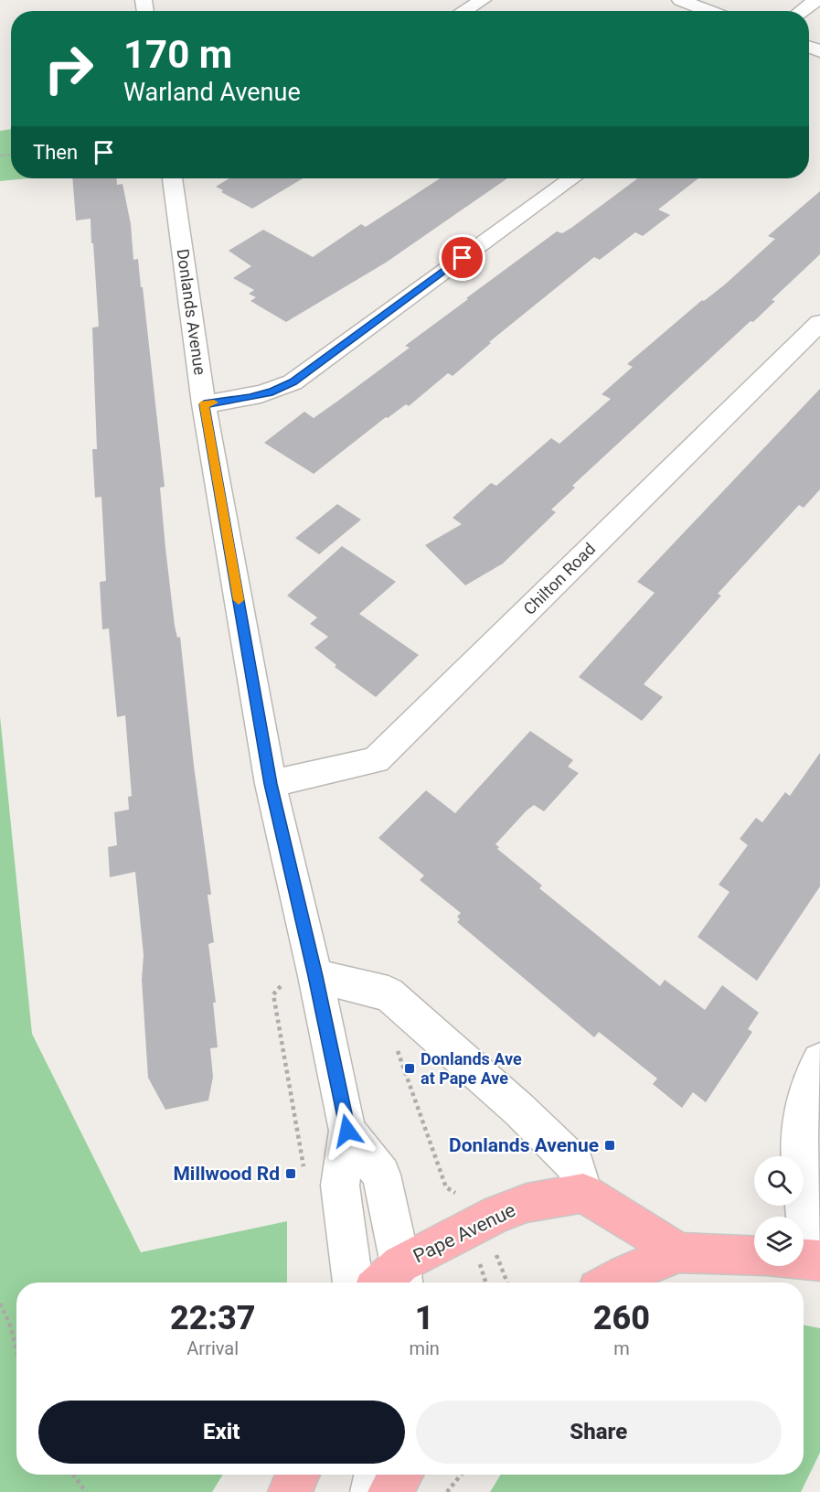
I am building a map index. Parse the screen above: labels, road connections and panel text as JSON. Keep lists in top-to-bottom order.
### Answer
{
  "streets": {
    "main road": ["Pape Avenue"],
    "street": ["Donlands Avenue", "Chilton Road"]
  },
  "crossings": [
    ["Donlands Avenue", "Chilton Road"],
    ["Donlands Avenue", "Pape Avenue"]
  ],
  "places": {
    "transit": ["Donlands Ave at Pape Ave", "Donlands Avenue", "Millwood Rd"]
  },
  "page": {
    "turn": ["170 m", "Warland Avenue"],
    "then": "Then",
    "eta": [
      "22:37",
      "Arrival",
      "1",
      "min",
      "260",
      "m"
    ],
    "buttons": ["Exit", "Share"]
  }
}
